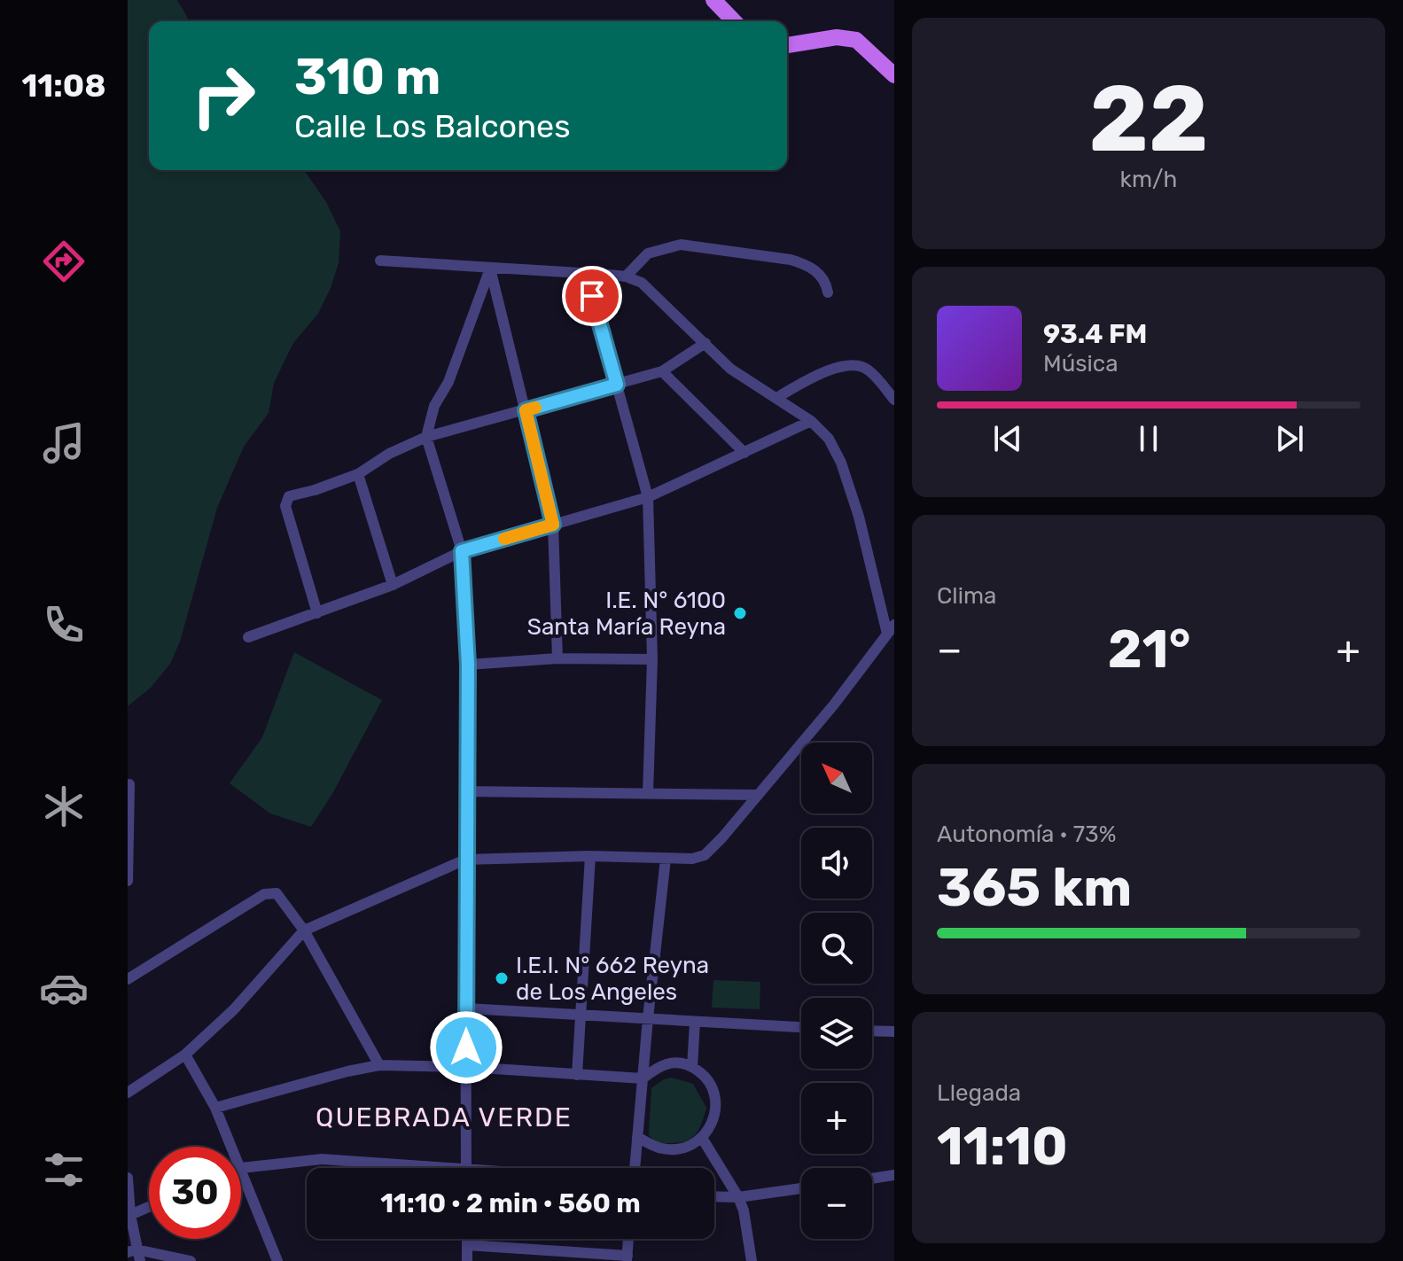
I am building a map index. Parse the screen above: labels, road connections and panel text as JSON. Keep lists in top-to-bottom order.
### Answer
{
  "districts": ["QUEBRADA VERDE"],
  "places": ["I.E. N° 6100 Santa María Reyna", "I.E.I. N° 662 Reyna de Los Angeles"],
  "north": "top left",
  "page": {
    "tabs": "11:08",
    "tile": [
      ["22", "km/h"],
      "Clima",
      ["Autonomía · 73%", "365 km"],
      ["Llegada", "11:10"]
    ],
    "turn": ["310 m", "Calle Los Balcones"],
    "song": ["93.4 FM", "Música"],
    "heat": ["−", "21°", "+"],
    "map_buttons": ["+", "−"],
    "limit": "30",
    "trip": "11:10 · 2 min · 560 m"
  }
}
